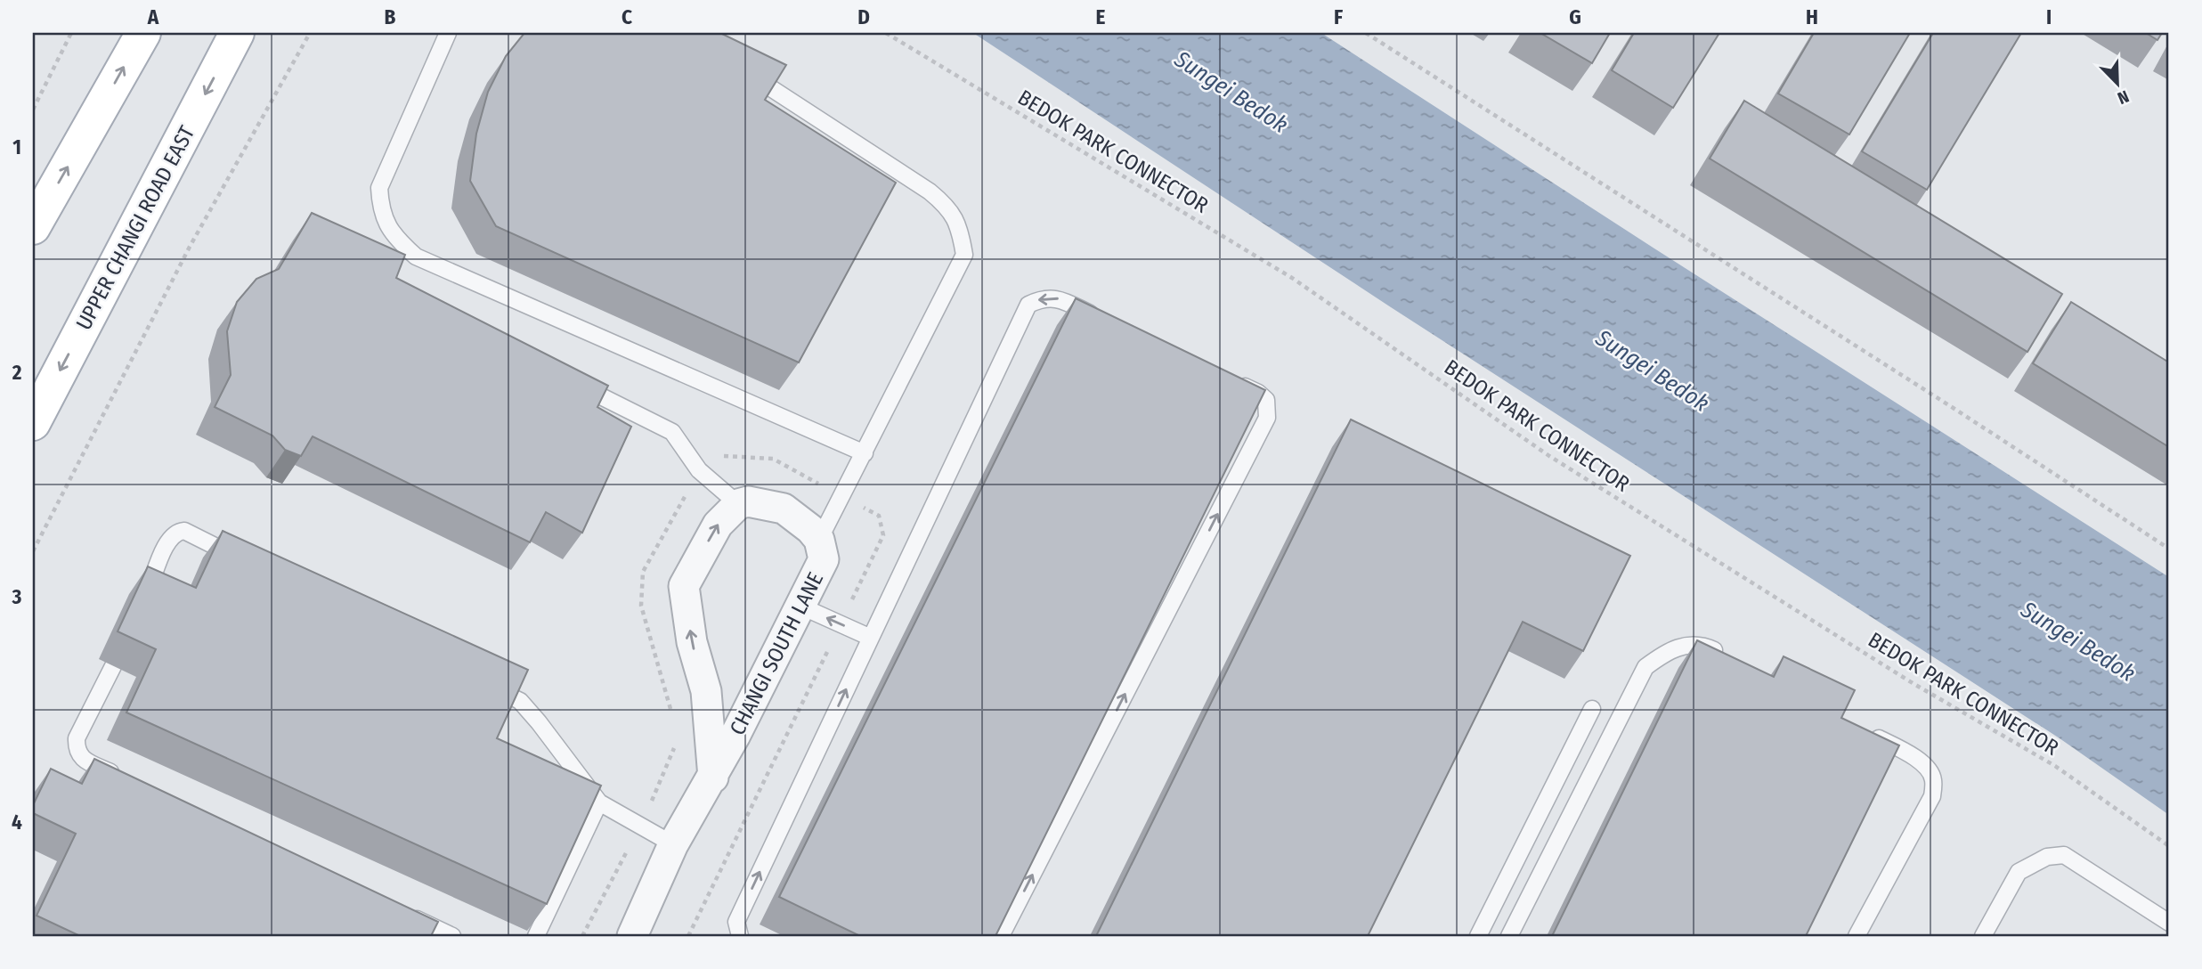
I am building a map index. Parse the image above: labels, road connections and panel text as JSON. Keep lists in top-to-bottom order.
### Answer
{
  "streets": {
    "main road": ["UPPER CHANGI ROAD EAST"],
    "street": ["CHANGI SOUTH LANE"],
    "path": ["BEDOK PARK CONNECTOR"]
  },
  "water": ["Sungei Bedok"],
  "north": "bottom right",
  "grid": {
    "columns": [
      "A",
      "B",
      "C",
      "D",
      "E",
      "F",
      "G",
      "H",
      "I"
    ],
    "rows": [
      "1",
      "2",
      "3",
      "4"
    ]
  }
}
